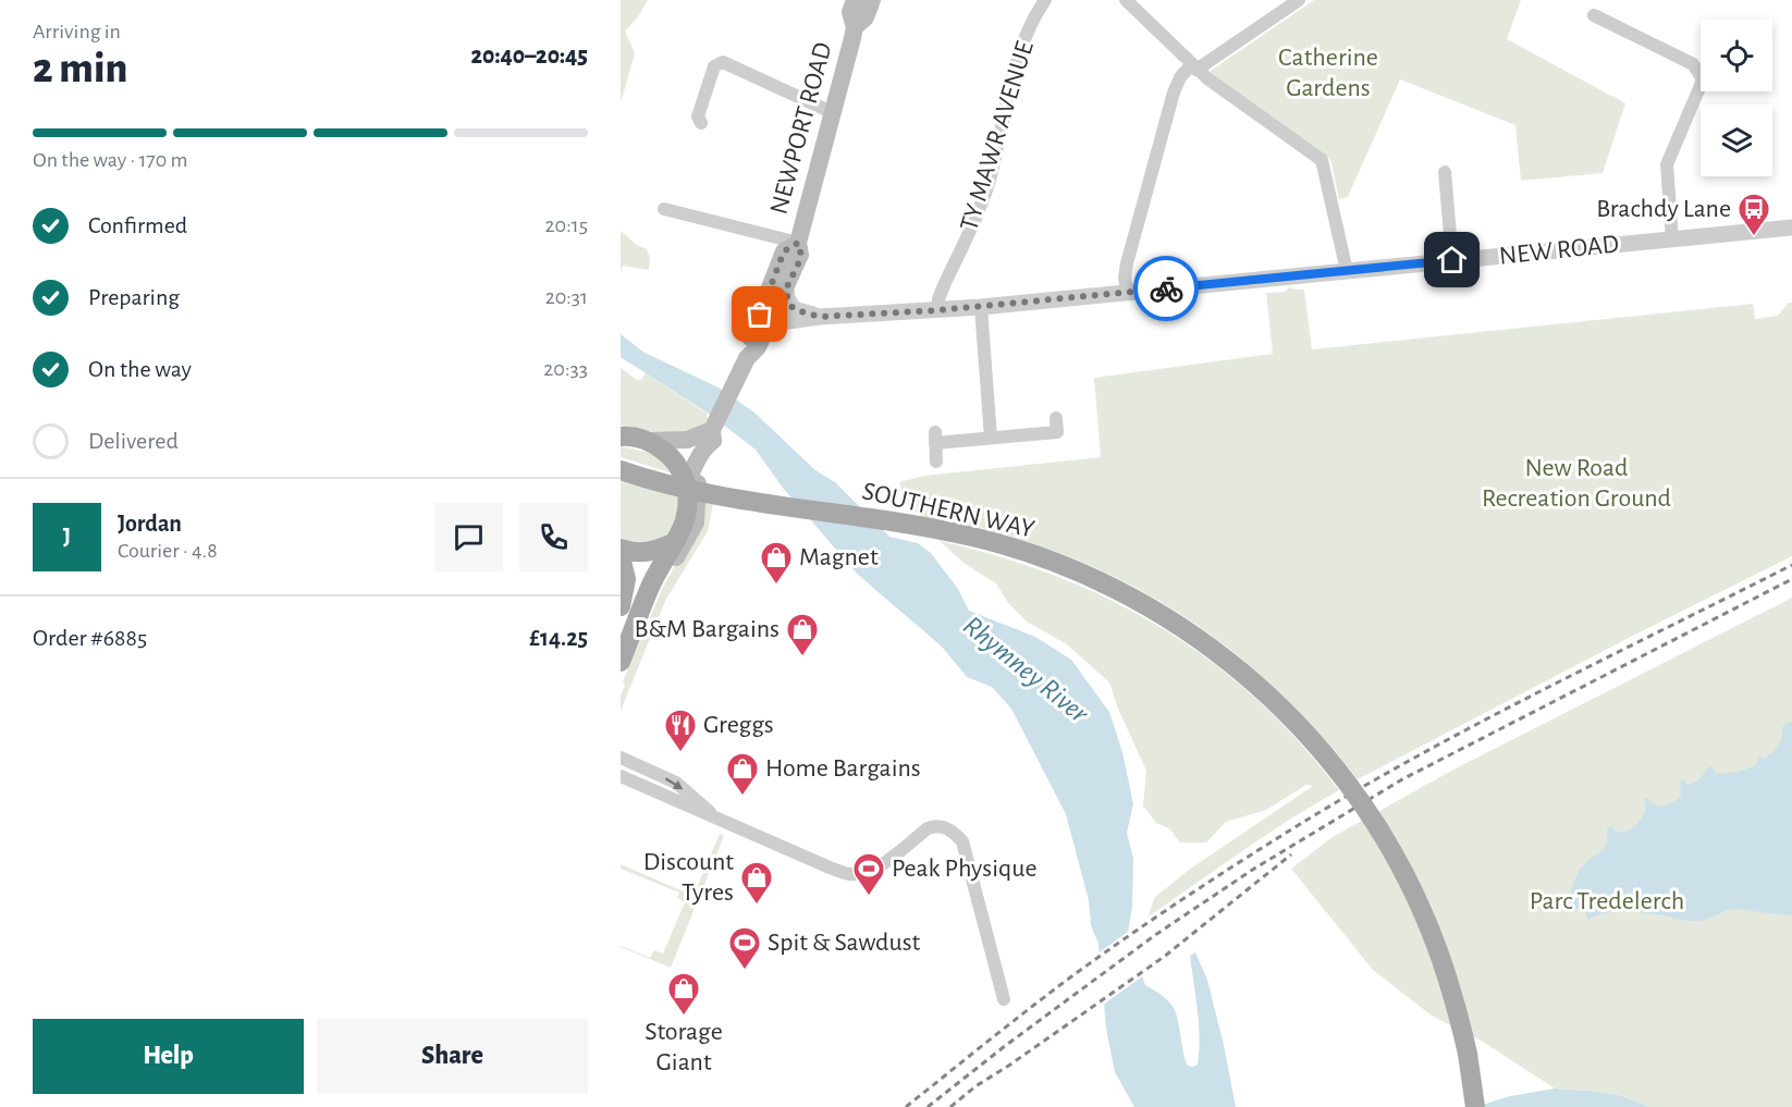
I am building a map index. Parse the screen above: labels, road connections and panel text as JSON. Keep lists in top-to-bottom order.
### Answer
{
  "streets": {
    "main road": ["NEWPORT ROAD", "SOUTHERN WAY"],
    "street": ["TY MAWR AVENUE", "NEW ROAD"]
  },
  "crossings": [
    ["NEWPORT ROAD", "NEW ROAD"],
    ["TY MAWR AVENUE", "NEW ROAD"]
  ],
  "water": ["Rhymney River"],
  "parks": ["Catherine Gardens", "New Road Recreation Ground", "Parc Tredelerch"],
  "places": {
    "bus stop": ["Brachdy Lane"],
    "shop": [
      "Magnet",
      "B&M Bargains",
      "Home Bargains",
      "Discount Tyres",
      "Storage Giant"
    ],
    "restaurant": ["Greggs"],
    "sports": ["Peak Physique", "Spit & Sawdust"]
  },
  "page": {
    "heading": ["2 min", "Arriving in", "20:40–20:45"],
    "panel": [
      "Jordan",
      "Courier · 4.8",
      "Order #6885",
      "£14.25"
    ],
    "bar": "On the way · 170 m",
    "list": [
      ["Confirmed", "20:15"],
      ["Preparing", "20:31"],
      ["On the way", "20:33"],
      "Delivered"
    ],
    "round": "J",
    "buttons": ["Help", "Share"]
  }
}
